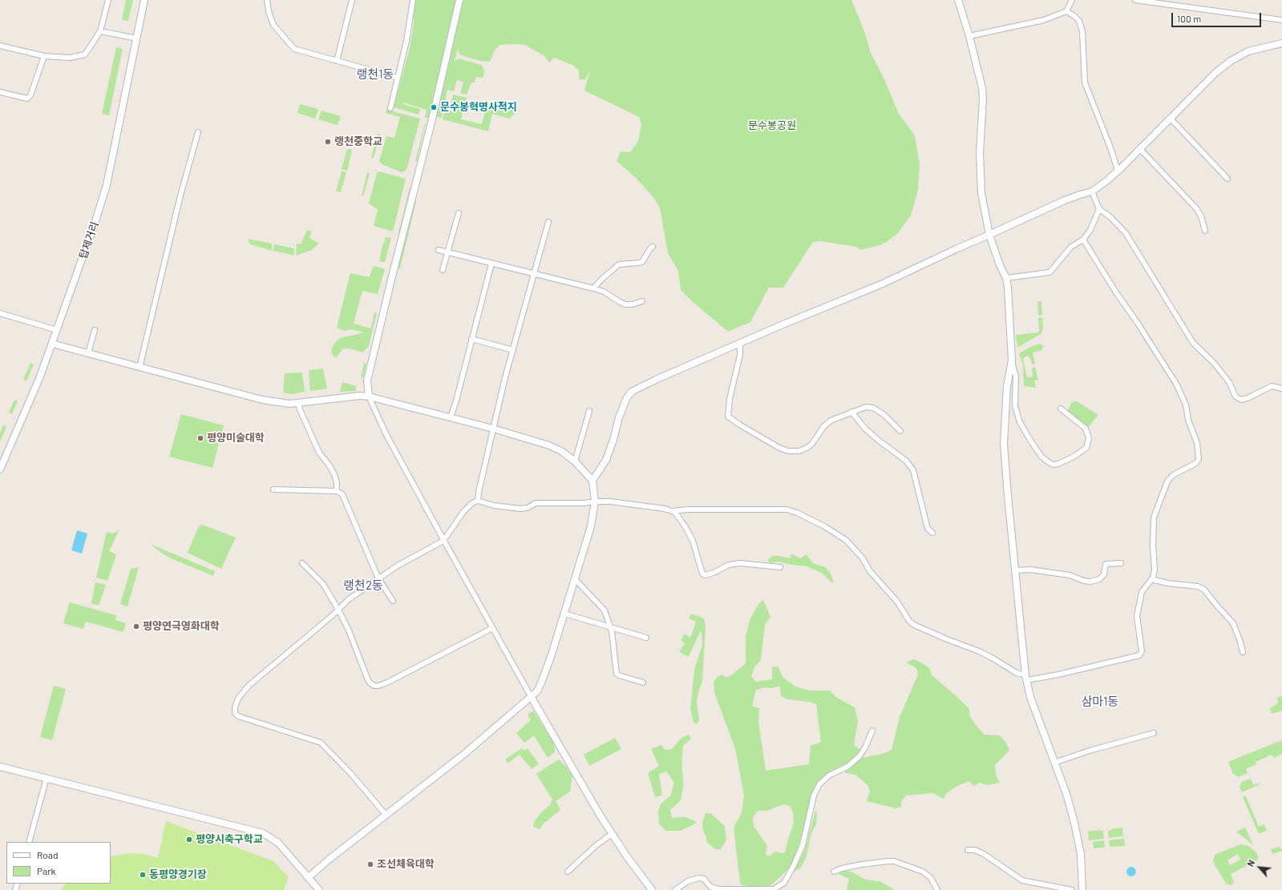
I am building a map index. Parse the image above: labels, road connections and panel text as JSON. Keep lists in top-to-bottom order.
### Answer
{
  "streets": {
    "street": ["탑제거리"]
  },
  "districts": ["랭천1동", "랭천2동", "삼마1동"],
  "parks": ["문수봉공원"],
  "places": [
    "문수봉혁명사적지",
    "랭천중학교",
    "평양미술대학",
    "평양연극영화대학",
    "평양시축구학교",
    "조선체육대학",
    "동평양경기장"
  ],
  "legend": ["Road", "Park"],
  "scale_bar": "100 m",
  "north": "top left"
}
